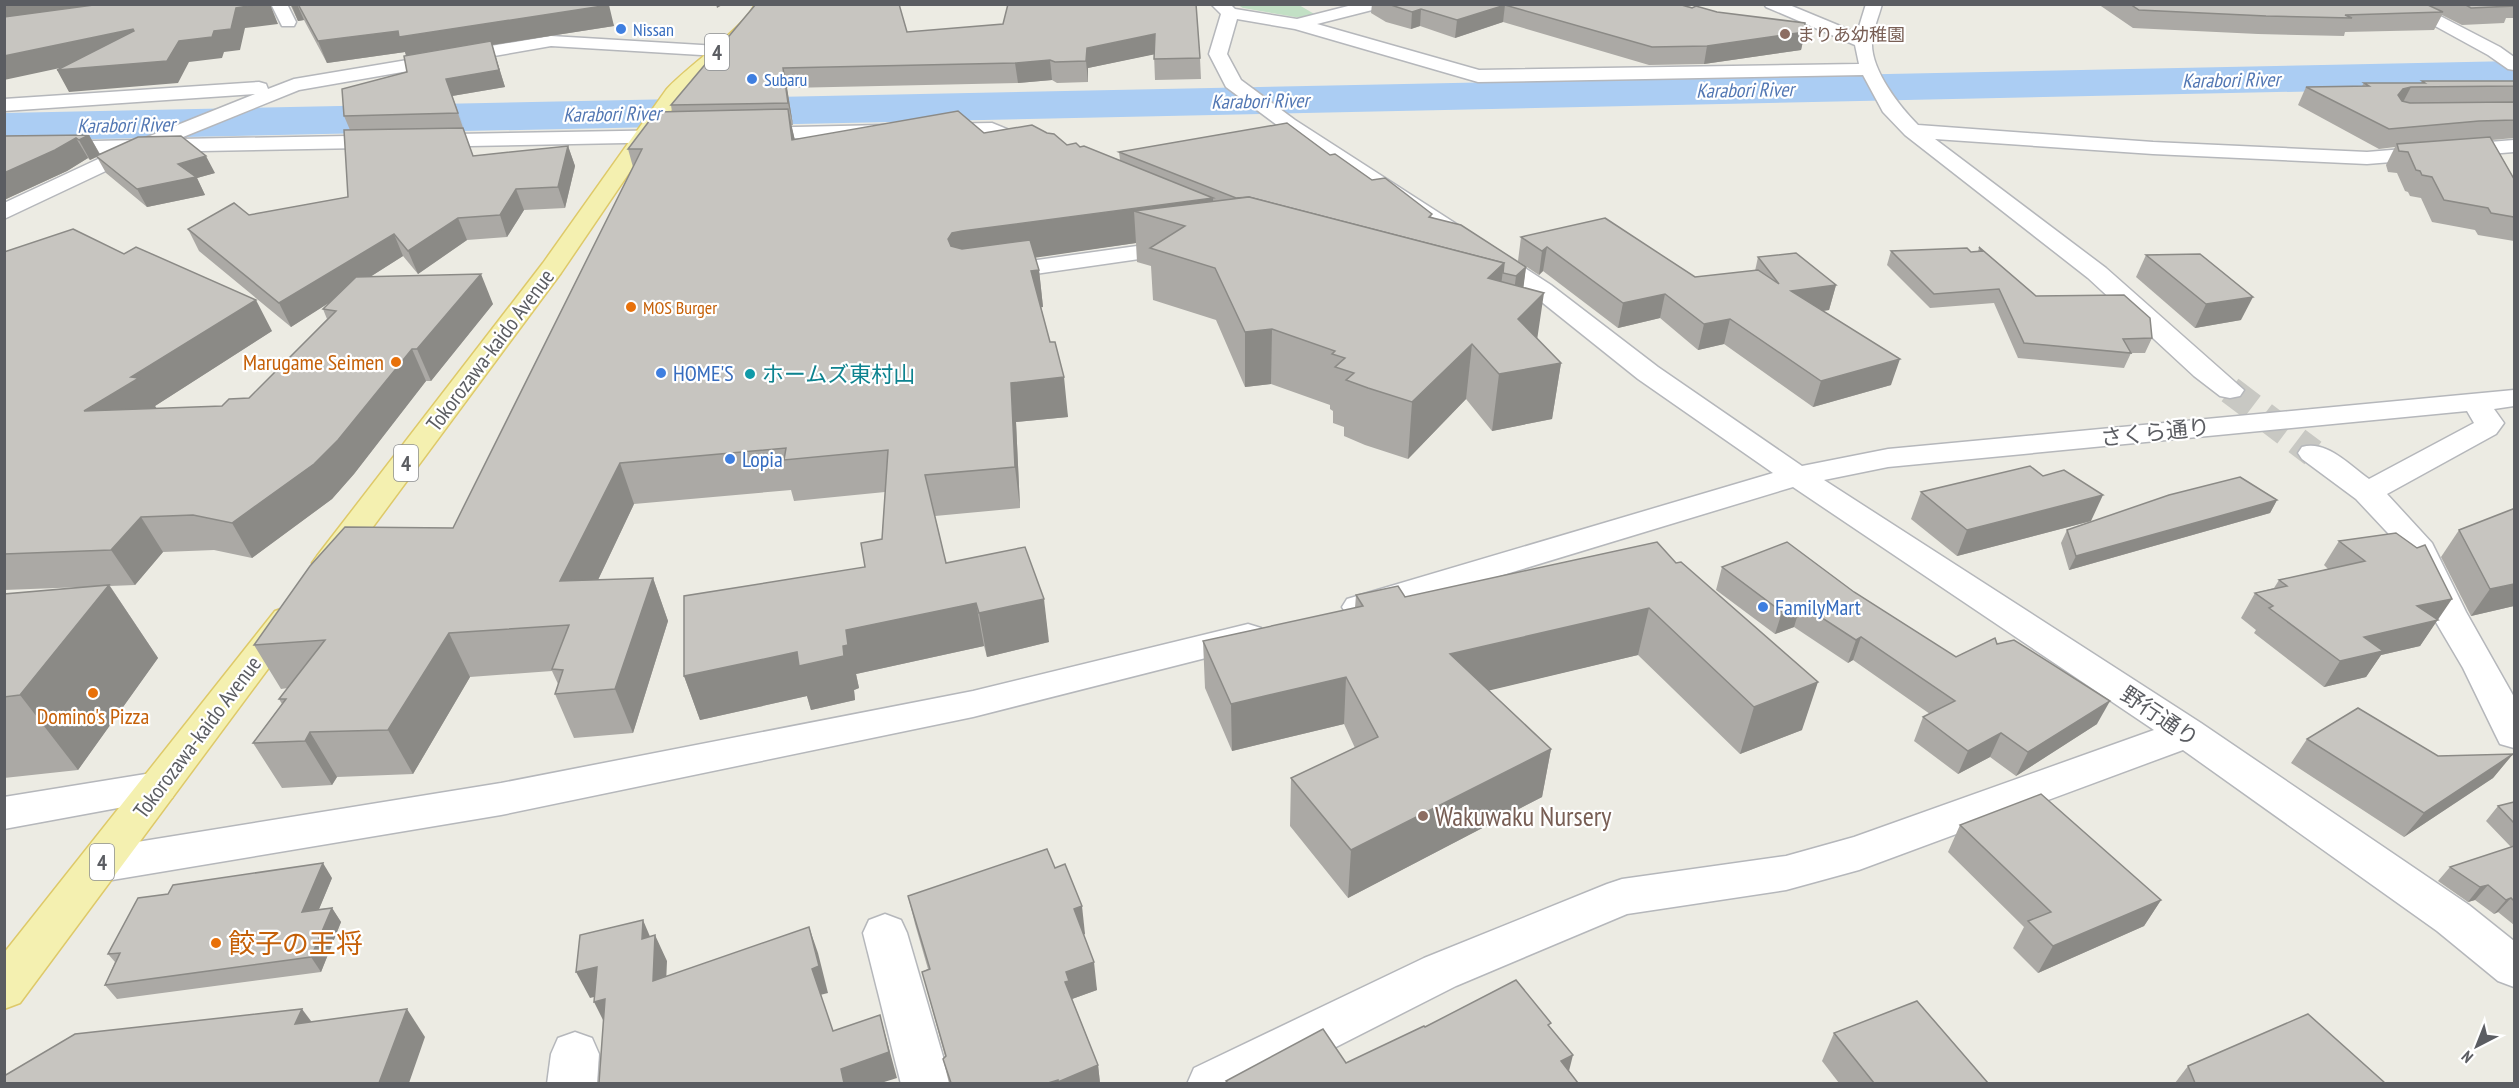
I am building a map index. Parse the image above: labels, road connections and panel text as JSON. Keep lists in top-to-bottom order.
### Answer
{
  "streets": {
    "main road": ["4", "Tokorozawa-kaido Avenue"],
    "street": ["さくら通り", "野行通り"]
  },
  "crossings": [
    ["さくら通り", "野行通り"]
  ],
  "water": ["Karabori River"],
  "places": [
    "Nissan",
    "まりあ幼稚園",
    "Subaru",
    "MOS Burger",
    "Marugame Seimen",
    "HOME'S",
    "ホームズ東村山",
    "Lopia",
    "FamilyMart",
    "Domino's Pizza",
    "Wakuwaku Nursery",
    "餃子の王将"
  ],
  "north": "bottom left"
}
